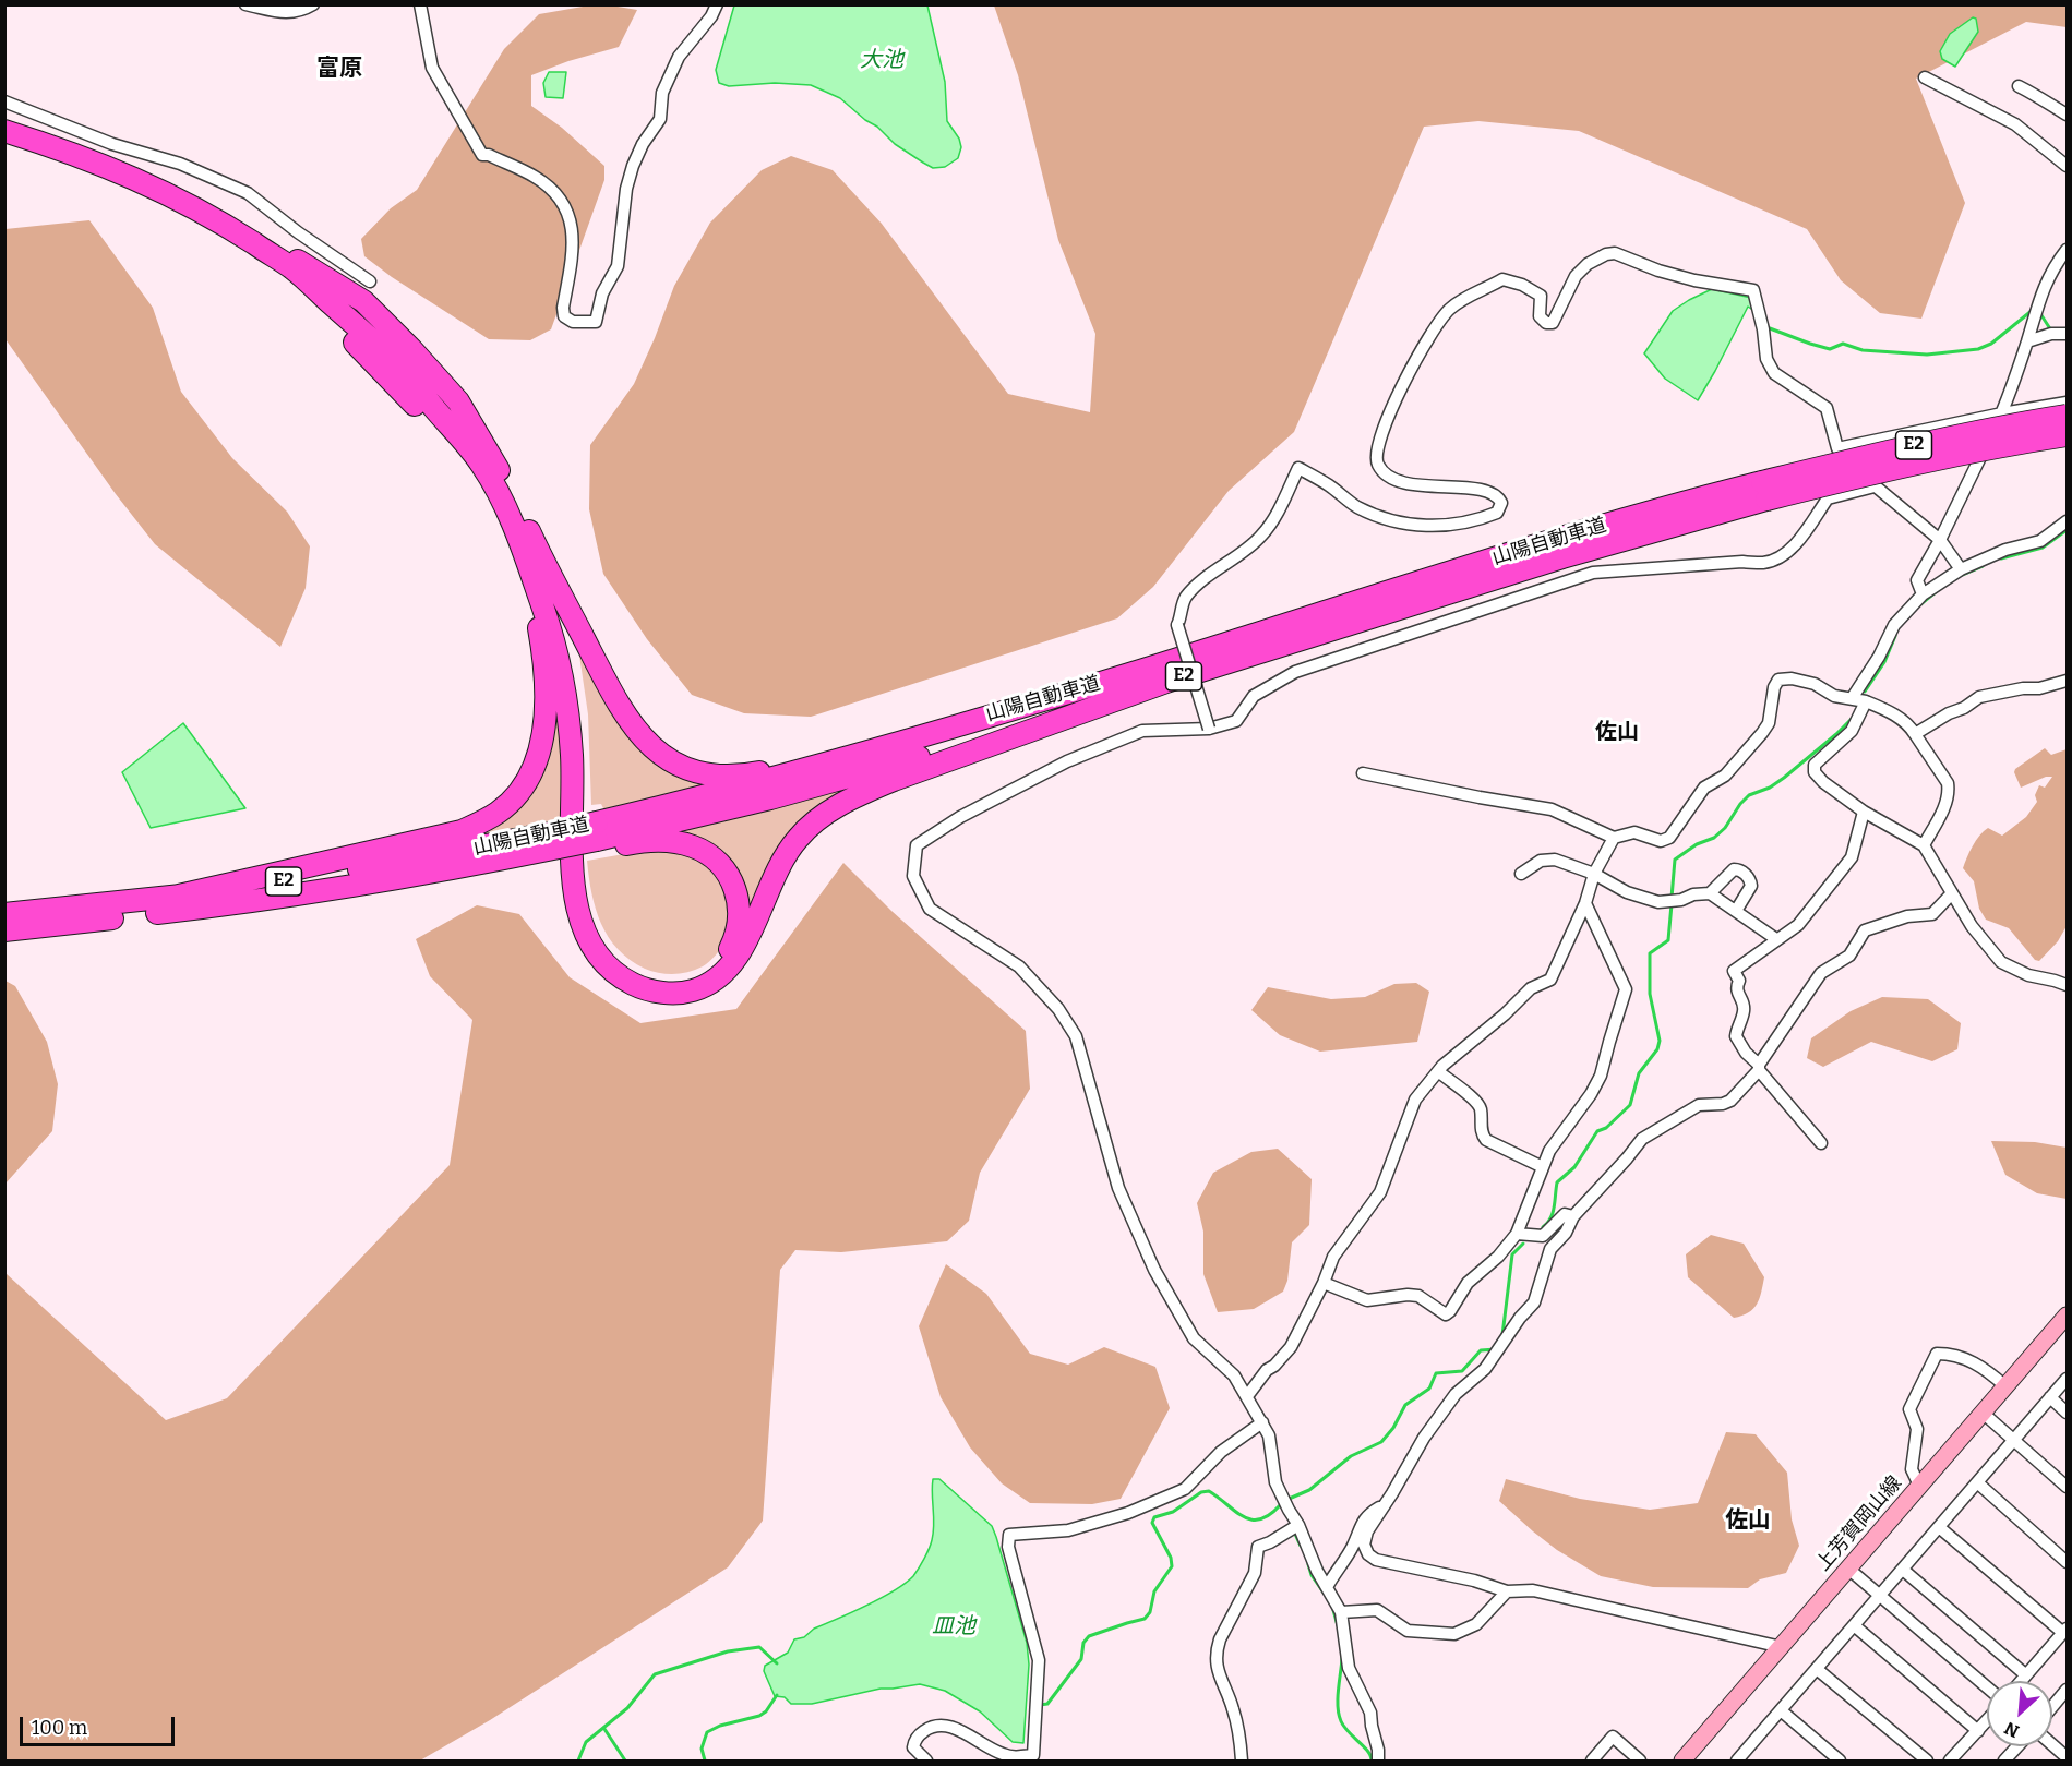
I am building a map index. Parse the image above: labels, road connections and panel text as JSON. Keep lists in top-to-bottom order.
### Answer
{
  "streets": {
    "highway": ["E2", "山陽自動車道"],
    "main road": ["上芳賀岡山線"]
  },
  "districts": ["富原", "佐山", "佐山"],
  "water": ["大池", "皿池"],
  "scale_bar": "100 m",
  "north": "bottom left"
}
